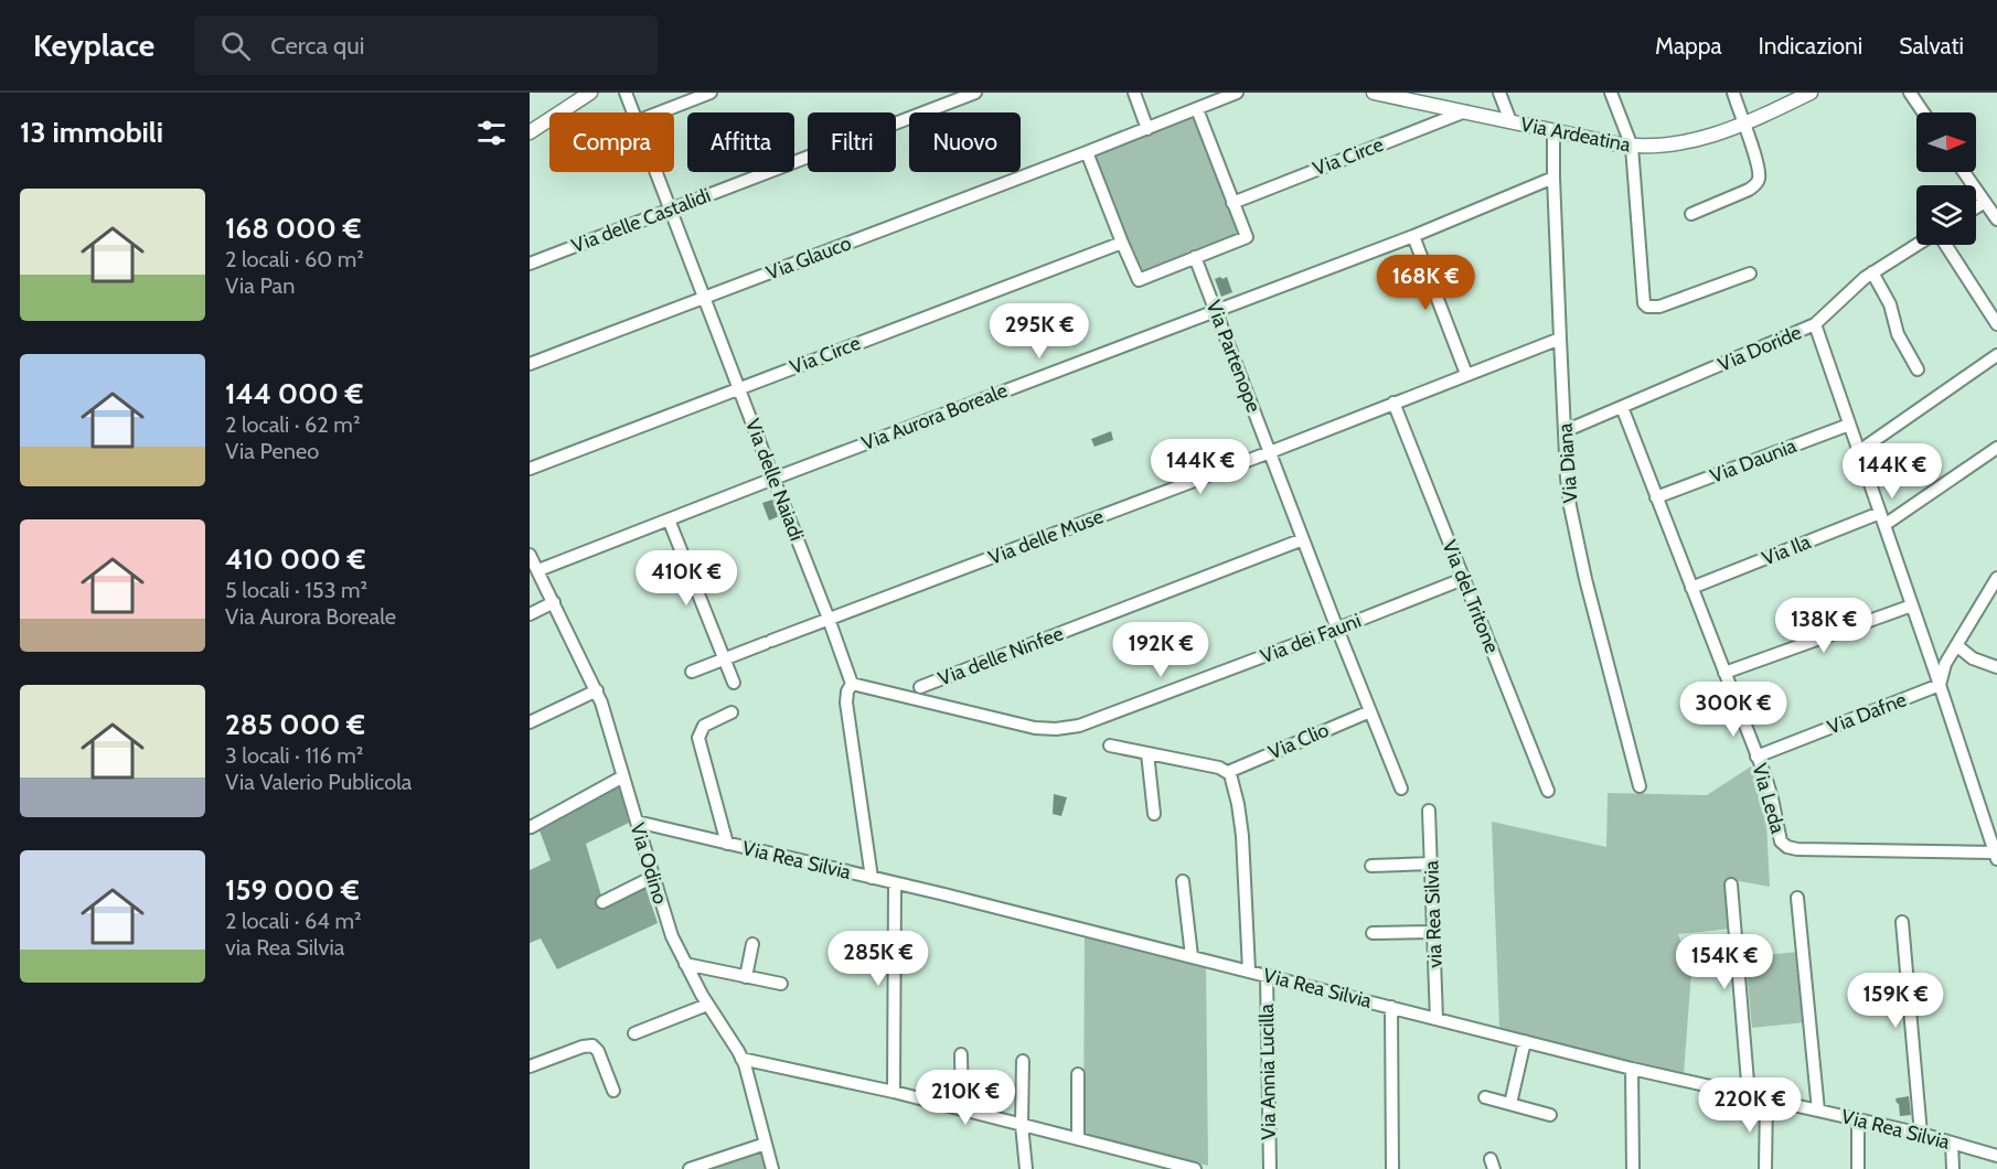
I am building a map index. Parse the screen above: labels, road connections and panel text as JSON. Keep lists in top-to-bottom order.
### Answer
{
  "streets": {
    "main road": ["Via Ardeatina"],
    "street": [
      "Via Circe",
      "Via delle Castalidi",
      "Via Glauco",
      "Via Doride",
      "Via Partenope",
      "Via Aurora Boreale",
      "Via Daunia",
      "Via Diana",
      "Via delle Naiadi",
      "Via delle Muse",
      "Via Ila",
      "Via del Tritone",
      "Via dei Fauni",
      "Via delle Ninfee",
      "Via Dafne",
      "Via Clio",
      "Via Leda",
      "Via Rea Silvia",
      "Via Odino",
      "via Rea Silvia",
      "Via Annia Lucilla"
    ]
  },
  "crossings": [
    ["Via Ardeatina", "Via Circe"],
    ["Via Ardeatina", "Via Diana"],
    ["Via Circe", "Via delle Naiadi"],
    ["Via delle Castalidi", "Via delle Naiadi"],
    ["Via Glauco", "Via delle Naiadi"],
    ["Via Doride", "Via Diana"],
    ["Via Doride", "Via Leda"],
    ["Via Partenope", "Via Aurora Boreale"],
    ["Via Partenope", "Via delle Muse"],
    ["Via Partenope", "Via dei Fauni"],
    ["Via Partenope", "Via delle Ninfee"],
    ["Via Partenope", "Via Clio"],
    ["Via Aurora Boreale", "Via Diana"],
    ["Via Aurora Boreale", "Via delle Naiadi"],
    ["Via Aurora Boreale", "Via Odino"],
    ["Via Daunia", "Via Leda"],
    ["Via Diana", "Via delle Muse"],
    ["Via delle Naiadi", "Via delle Muse"],
    ["Via delle Naiadi", "Via dei Fauni"],
    ["Via delle Naiadi", "Via Rea Silvia"],
    ["Via delle Muse", "Via del Tritone"],
    ["Via Ila", "Via Leda"],
    ["Via del Tritone", "Via dei Fauni"],
    ["Via Dafne", "Via Leda"],
    ["Via Rea Silvia", "Via Odino"],
    ["Via Rea Silvia", "via Rea Silvia"],
    ["Via Rea Silvia", "Via Annia Lucilla"]
  ],
  "north": "right",
  "page": {
    "header": "Keyplace",
    "search": "Cerca qui",
    "nav": ["Mappa", "Indicazioni", "Salvati"],
    "heading": "13 immobili",
    "chip": [
      "Compra",
      "Affitta",
      "Filtri",
      "Nuovo"
    ],
    "list": [
      {
        "name": "168 000 €",
        "note": "2 locali · 60 m² · Via Pan"
      },
      {
        "name": "144 000 €",
        "note": "2 locali · 62 m² · Via Peneo"
      },
      {
        "name": "410 000 €",
        "note": "5 locali · 153 m² · Via Aurora Boreale"
      },
      {
        "name": "285 000 €",
        "note": "3 locali · 116 m² · Via Valerio Publicola"
      },
      {
        "name": "159 000 €",
        "note": "2 locali · 64 m² · via Rea Silvia"
      }
    ],
    "price": [
      "168K €",
      "295K €",
      "144K €",
      "144K €",
      "410K €",
      "138K €",
      "192K €",
      "300K €",
      "285K €",
      "154K €",
      "159K €",
      "210K €",
      "220K €"
    ]
  }
}
